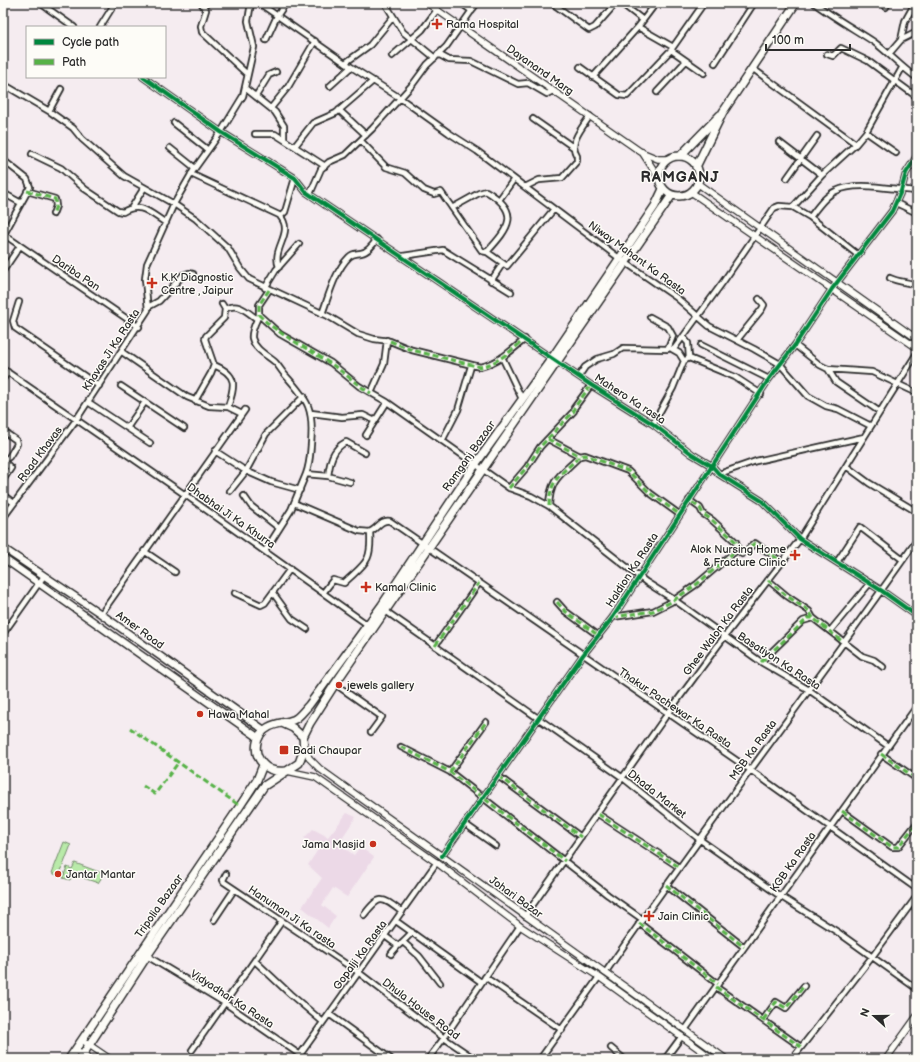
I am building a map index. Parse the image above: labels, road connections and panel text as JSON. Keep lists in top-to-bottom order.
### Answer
{
  "streets": {
    "main road": ["Ramganj Bazaar", "Amer Road", "Tripolia Bazaar"],
    "street": [
      "Dayanand Marg",
      "Niway Mahant Ka Rasta",
      "Dariba Pan",
      "Khavas Ji Ka Rasta",
      "Mahero Ka rasta",
      "Road Khavas",
      "Dhabhai Ji Ka Khurra",
      "Haldion Ka Rasta",
      "Ghee Walon Ka Rasta",
      "Basatiyon Ka Rasta",
      "Thakur Pachewar Ka Rasta",
      "MSB Ka Rasta",
      "Dhada Market",
      "KGB Ka Rasta",
      "Johari Bazar",
      "Hanuman Ji Ka rasta",
      "Gopalji Ka Rasta",
      "Vidyadhar Ka Rasta",
      "Dhula House Road"
    ]
  },
  "crossings": [
    ["Niway Mahant Ka Rasta", "Ramganj Bazaar"],
    ["Niway Mahant Ka Rasta", "Haldion Ka Rasta"],
    ["Niway Mahant Ka Rasta", "Ghee Walon Ka Rasta"],
    ["Dariba Pan", "Khavas Ji Ka Rasta"],
    ["Khavas Ji Ka Rasta", "Mahero Ka rasta"],
    ["Khavas Ji Ka Rasta", "Road Khavas"],
    ["Khavas Ji Ka Rasta", "Dhabhai Ji Ka Khurra"],
    ["Mahero Ka rasta", "Ramganj Bazaar"],
    ["Mahero Ka rasta", "Haldion Ka Rasta"],
    ["Mahero Ka rasta", "Ghee Walon Ka Rasta"],
    ["Mahero Ka rasta", "MSB Ka Rasta"],
    ["Road Khavas", "Dhabhai Ji Ka Khurra"],
    ["Ramganj Bazaar", "Dhabhai Ji Ka Khurra"],
    ["Ramganj Bazaar", "Amer Road"],
    ["Ramganj Bazaar", "Basatiyon Ka Rasta"],
    ["Ramganj Bazaar", "Thakur Pachewar Ka Rasta"],
    ["Ramganj Bazaar", "Dhada Market"],
    ["Ramganj Bazaar", "Johari Bazar"],
    ["Ramganj Bazaar", "Tripolia Bazaar"],
    ["Haldion Ka Rasta", "Basatiyon Ka Rasta"],
    ["Haldion Ka Rasta", "Thakur Pachewar Ka Rasta"],
    ["Haldion Ka Rasta", "Dhada Market"],
    ["Haldion Ka Rasta", "Johari Bazar"],
    ["Amer Road", "Johari Bazar"],
    ["Amer Road", "Tripolia Bazaar"],
    ["Ghee Walon Ka Rasta", "Basatiyon Ka Rasta"],
    ["Ghee Walon Ka Rasta", "Thakur Pachewar Ka Rasta"],
    ["Ghee Walon Ka Rasta", "Dhada Market"],
    ["Ghee Walon Ka Rasta", "Johari Bazar"],
    ["Basatiyon Ka Rasta", "MSB Ka Rasta"],
    ["Basatiyon Ka Rasta", "KGB Ka Rasta"],
    ["Thakur Pachewar Ka Rasta", "MSB Ka Rasta"],
    ["Thakur Pachewar Ka Rasta", "KGB Ka Rasta"],
    ["MSB Ka Rasta", "Dhada Market"],
    ["MSB Ka Rasta", "Johari Bazar"],
    ["Dhada Market", "KGB Ka Rasta"],
    ["KGB Ka Rasta", "Johari Bazar"],
    ["Johari Bazar", "Tripolia Bazaar"],
    ["Johari Bazar", "Gopalji Ka Rasta"],
    ["Tripolia Bazaar", "Vidyadhar Ka Rasta"],
    ["Hanuman Ji Ka rasta", "Gopalji Ka Rasta"],
    ["Hanuman Ji Ka rasta", "Dhula House Road"],
    ["Gopalji Ka Rasta", "Vidyadhar Ka Rasta"],
    ["Gopalji Ka Rasta", "Dhula House Road"]
  ],
  "districts": ["RAMGANJ"],
  "places": {
    "health": [
      "Rama Hospital",
      "K.K Diagnostic Centre , Jaipur",
      "Alok Nursing Home & Fracture Clinic",
      "Kamal Clinic",
      "Jain Clinic"
    ],
    "other": [
      "jewels gallery",
      "Hawa Mahal",
      "Jama Masjid",
      "Jantar Mantar"
    ],
    "transit": ["Badi Chaupar"]
  },
  "legend": ["Cycle path", "Path"],
  "scale_bar": "100 m",
  "north": "left"
}
